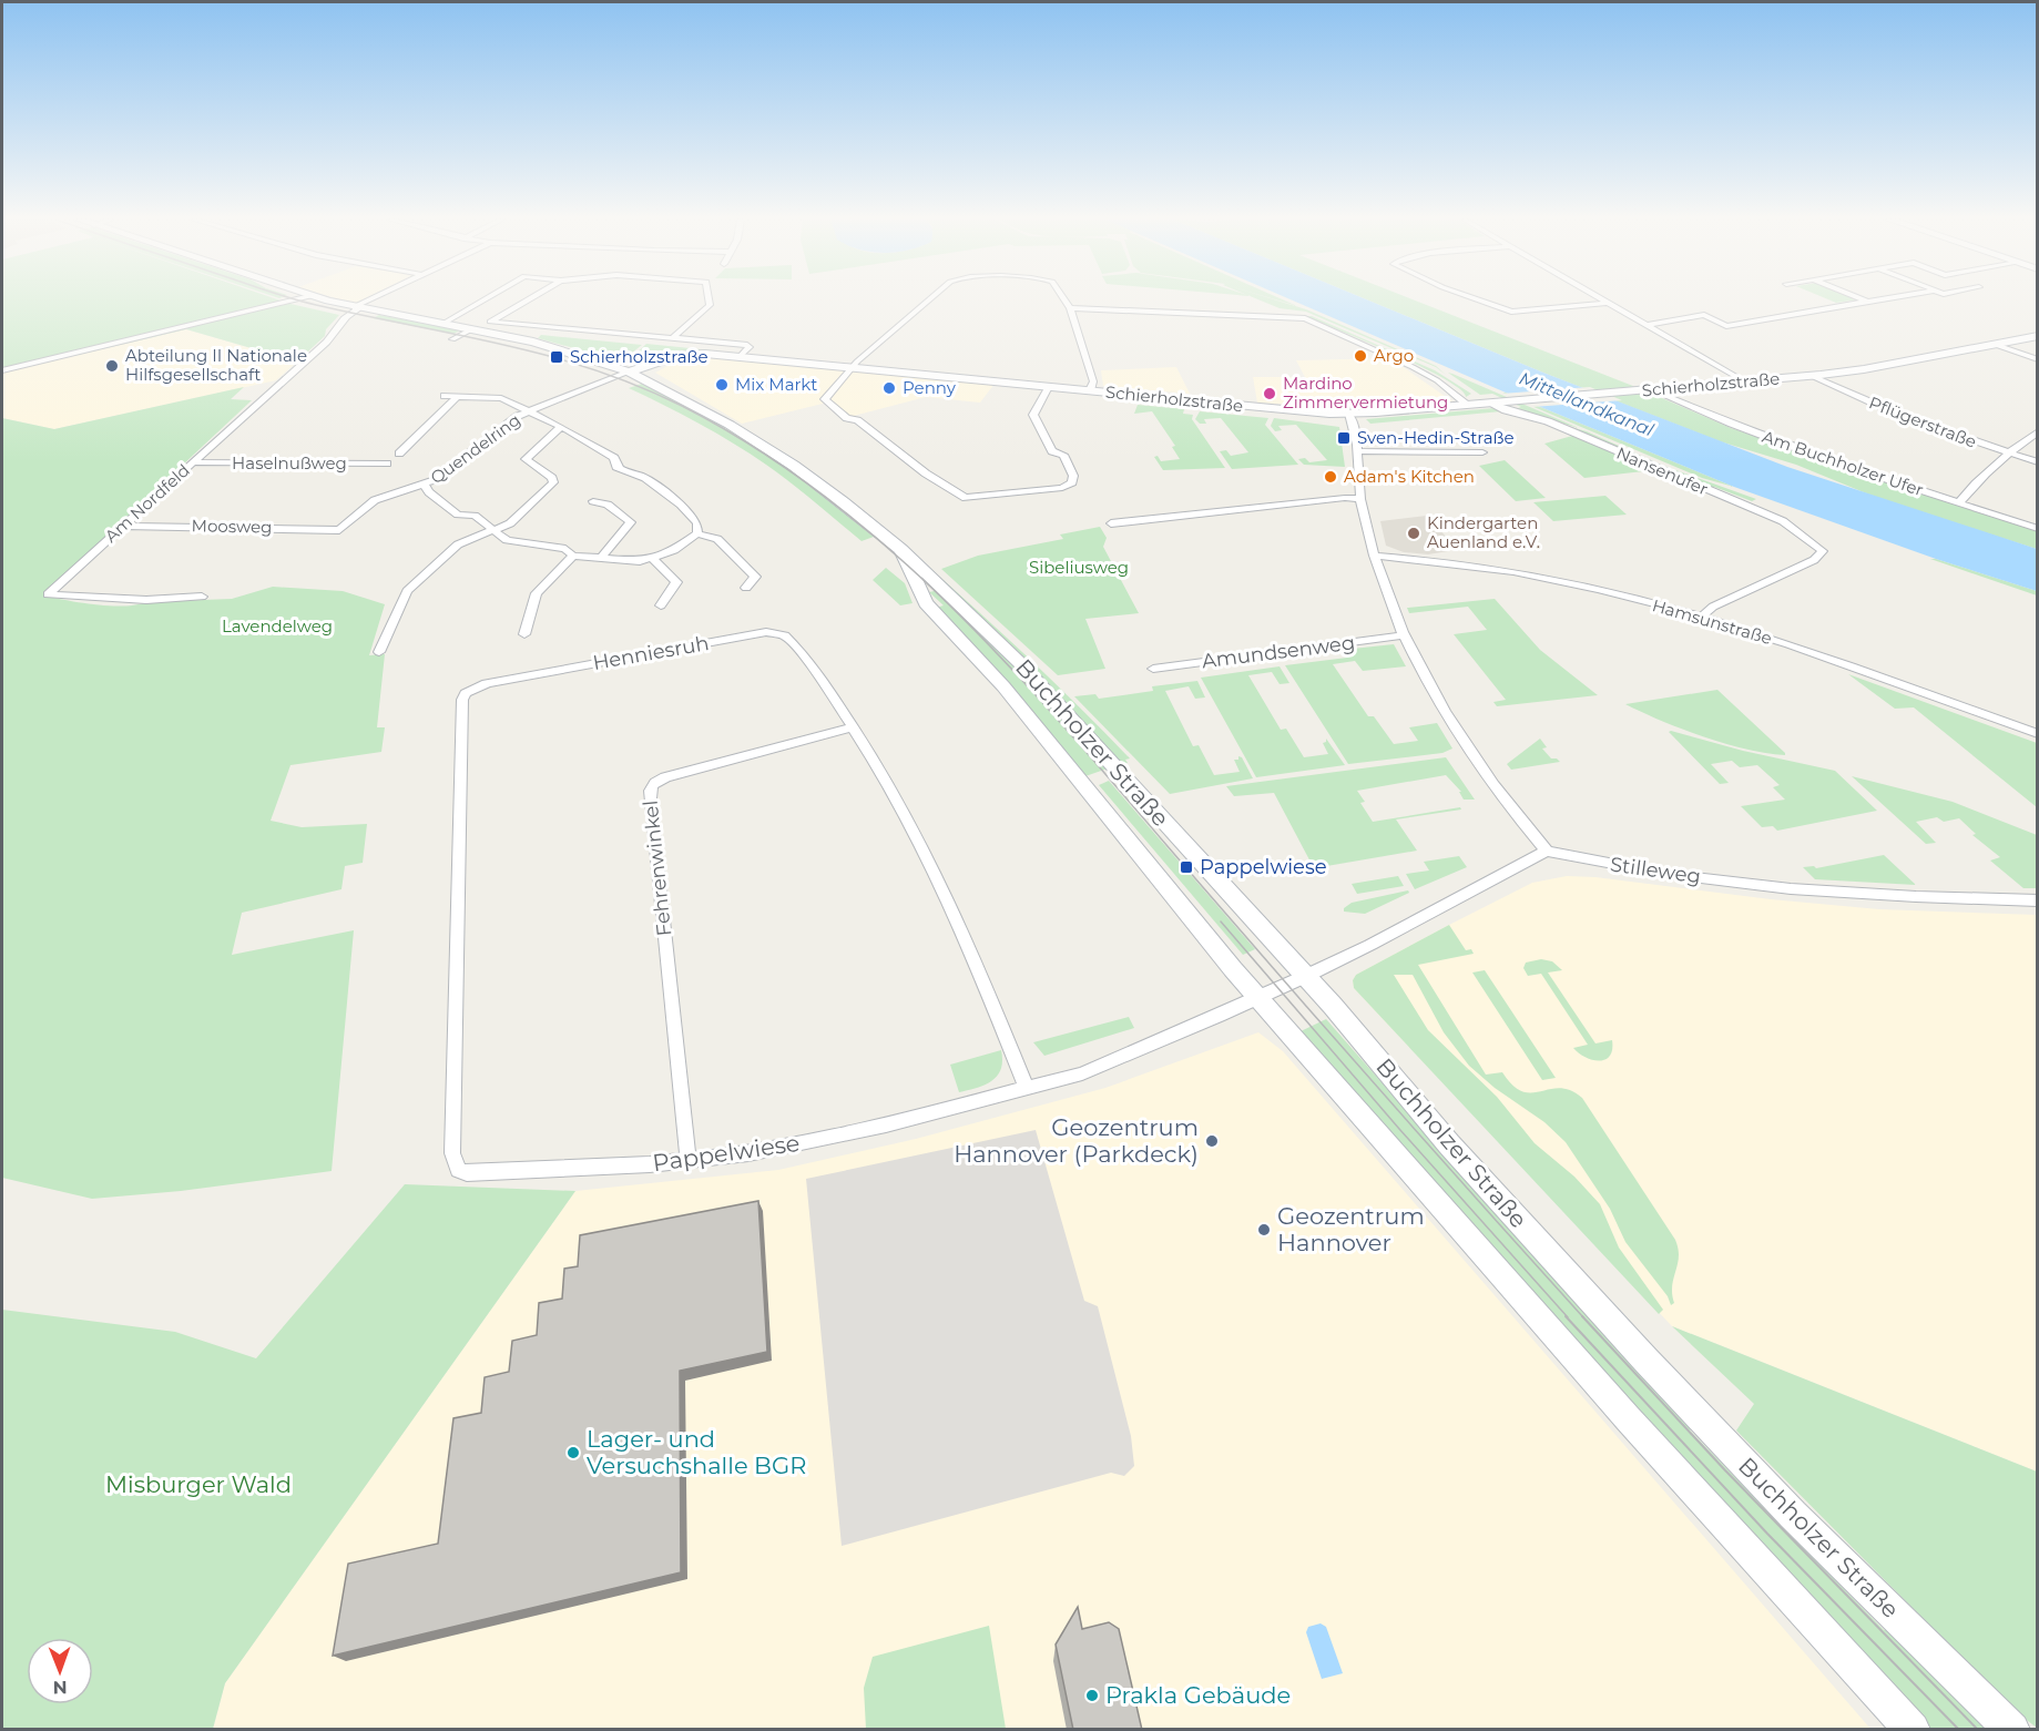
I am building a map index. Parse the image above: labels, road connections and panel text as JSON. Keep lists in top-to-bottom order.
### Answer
{
  "streets": {
    "main road": ["Schierholzstraße", "Buchholzer Straße"],
    "street": [
      "Pflügerstraße",
      "Quendelring",
      "Haselnußweg",
      "Am Buchholzer Ufer",
      "Nansenufer",
      "Am Nordfeld",
      "Moosweg",
      "Hamsunstraße",
      "Amundsenweg",
      "Henniesruh",
      "Fehrenwinkel",
      "Stilleweg",
      "Pappelwiese"
    ]
  },
  "crossings": [
    ["Schierholzstraße", "Pflügerstraße"],
    ["Schierholzstraße", "Quendelring"],
    ["Schierholzstraße", "Am Buchholzer Ufer"],
    ["Schierholzstraße", "Nansenufer"],
    ["Schierholzstraße", "Buchholzer Straße"],
    ["Quendelring", "Moosweg"],
    ["Quendelring", "Buchholzer Straße"],
    ["Haselnußweg", "Am Nordfeld"],
    ["Nansenufer", "Hamsunstraße"],
    ["Am Nordfeld", "Moosweg"],
    ["Am Nordfeld", "Buchholzer Straße"],
    ["Henniesruh", "Fehrenwinkel"],
    ["Henniesruh", "Pappelwiese"],
    ["Buchholzer Straße", "Pappelwiese"],
    ["Fehrenwinkel", "Pappelwiese"]
  ],
  "water": ["Mittellandkanal"],
  "parks": ["Sibeliusweg", "Lavendelweg", "Misburger Wald"],
  "places": {
    "other": [
      "Argo",
      "Abteilung II Nationale Hilfsgesellschaft",
      "Mix Markt",
      "Penny",
      "Mardino Zimmervermietung",
      "Adam's Kitchen",
      "Kindergarten Auenland e.V.",
      "Geozentrum Hannover (Parkdeck)",
      "Geozentrum Hannover",
      "Lager- und Versuchshalle BGR",
      "Prakla Gebäude"
    ],
    "transit": ["Schierholzstraße", "Sven-Hedin-Straße", "Pappelwiese"]
  },
  "north": "bottom"
}
